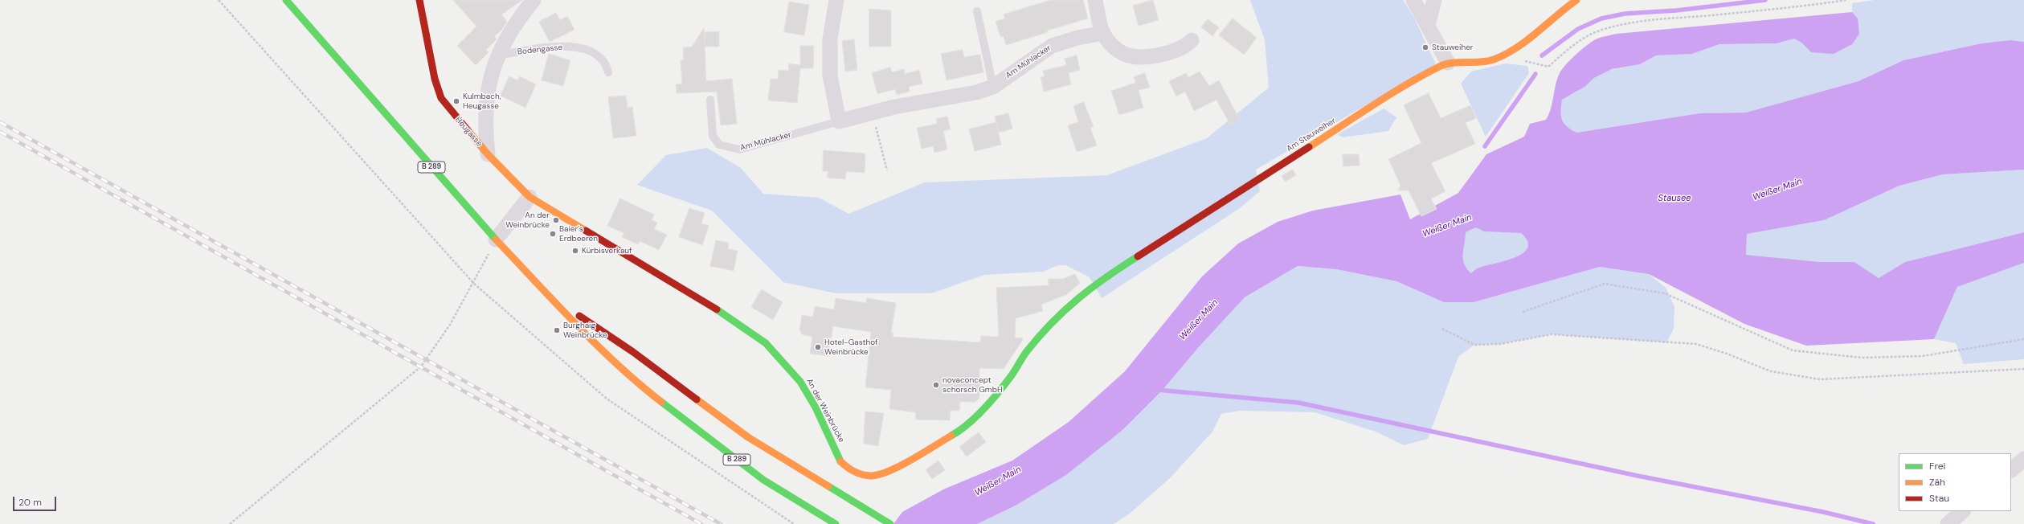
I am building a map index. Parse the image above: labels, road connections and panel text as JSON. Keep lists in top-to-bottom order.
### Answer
{
  "streets": {
    "main road": [
      "Heugasse",
      "Am Stauweiher",
      "B 289",
      "An der Weinbrücke"
    ],
    "street": ["Am Mühlacker"],
    "lane": ["Bodengasse"]
  },
  "crossings": [
    ["Heugasse", "An der Weinbrücke"],
    ["Am Stauweiher", "An der Weinbrücke"]
  ],
  "water": ["Weißer Main", "Stausee"],
  "places": [
    "Stauweiher",
    "Kulmbach, Heugasse",
    "An der Weinbrücke",
    "Baier's Erdbeeren",
    "Kürbisverkauf",
    "Burghaig Weinbrücke",
    "Hotel-Gasthof Weinbrücke",
    "novaconcept schorsch GmbH"
  ],
  "legend": ["Frei", "Zäh", "Stau"],
  "scale_bar": "20 m"
}
